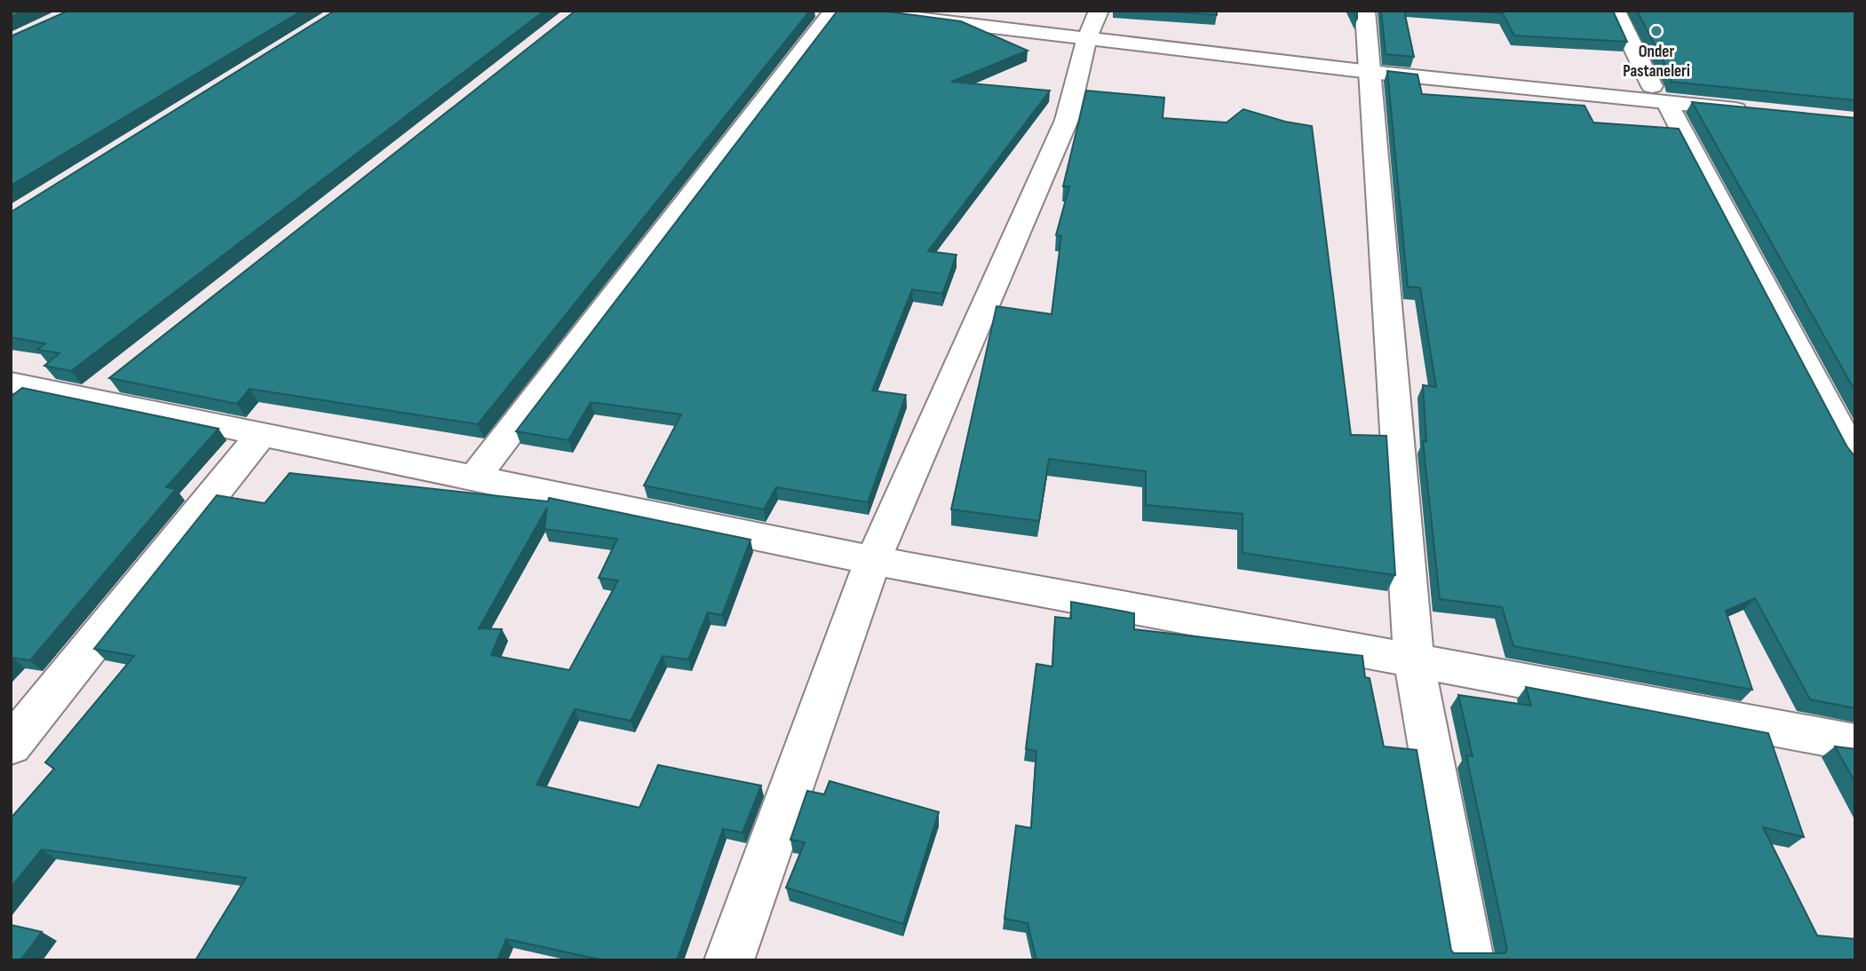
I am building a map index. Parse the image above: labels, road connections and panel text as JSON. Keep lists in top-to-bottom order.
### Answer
{
  "places": ["Onder Pastaneleri"]
}
